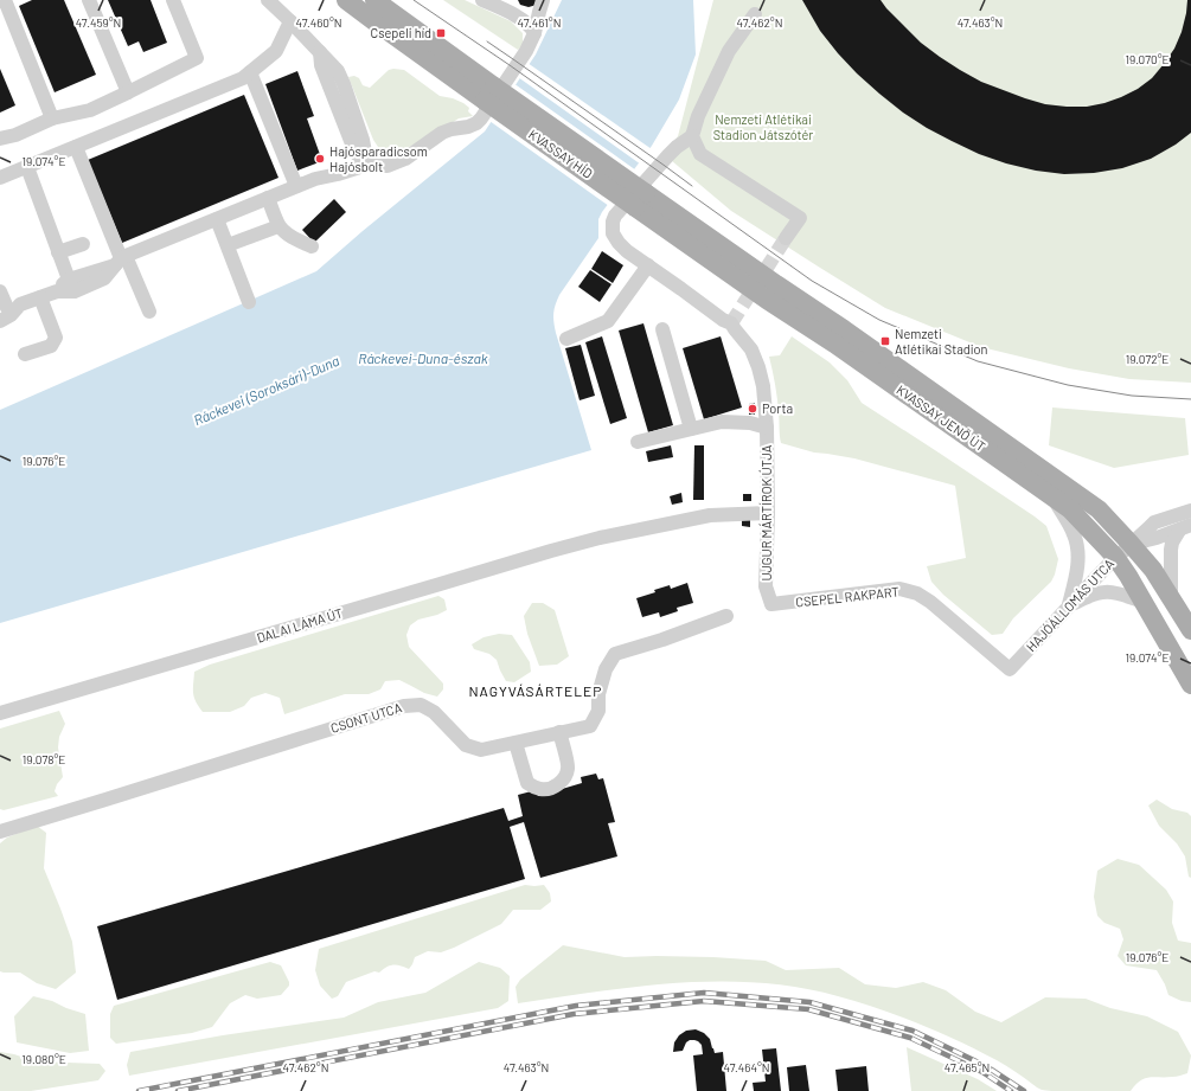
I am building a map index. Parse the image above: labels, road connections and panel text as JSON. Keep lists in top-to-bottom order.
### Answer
{
  "streets": {
    "main road": ["KVASSAY HÍD", "KVASSAY JENŐ ÚT"],
    "street": [
      "UJGUR MÁRTÍROK ÚTJA",
      "CSEPEL RAKPART",
      "HAJÓÁLLOMÁS UTCA",
      "CSONT UTCA"
    ]
  },
  "crossings": [
    ["KVASSAY HÍD", "KVASSAY JENŐ ÚT"],
    ["KVASSAY JENŐ ÚT", "HAJÓÁLLOMÁS UTCA"],
    ["UJGUR MÁRTÍROK ÚTJA", "CSEPEL RAKPART"],
    ["CSEPEL RAKPART", "HAJÓÁLLOMÁS UTCA"]
  ],
  "districts": ["NAGYVÁSÁRTELEP"],
  "water": ["Ráckevei-Duna-észak", "Ráckevei (Soroksári)-Duna"],
  "parks": ["Nemzeti Atlétikai Stadion Játszótér"],
  "places": {
    "transit": ["Csepeli híd", "Nemzeti Atlétikai Stadion"],
    "other": ["Hajósparadicsom Hajósbolt", "Porta"]
  },
  "coordinates": [
    "47.459°N",
    "47.460°N",
    "47.461°N",
    "47.462°N",
    "47.463°N",
    "19.070°E",
    "19.074°E",
    "19.072°E",
    "19.076°E",
    "19.078°E",
    "19.080°E",
    "47.464°N",
    "47.465°N"
  ]
}
